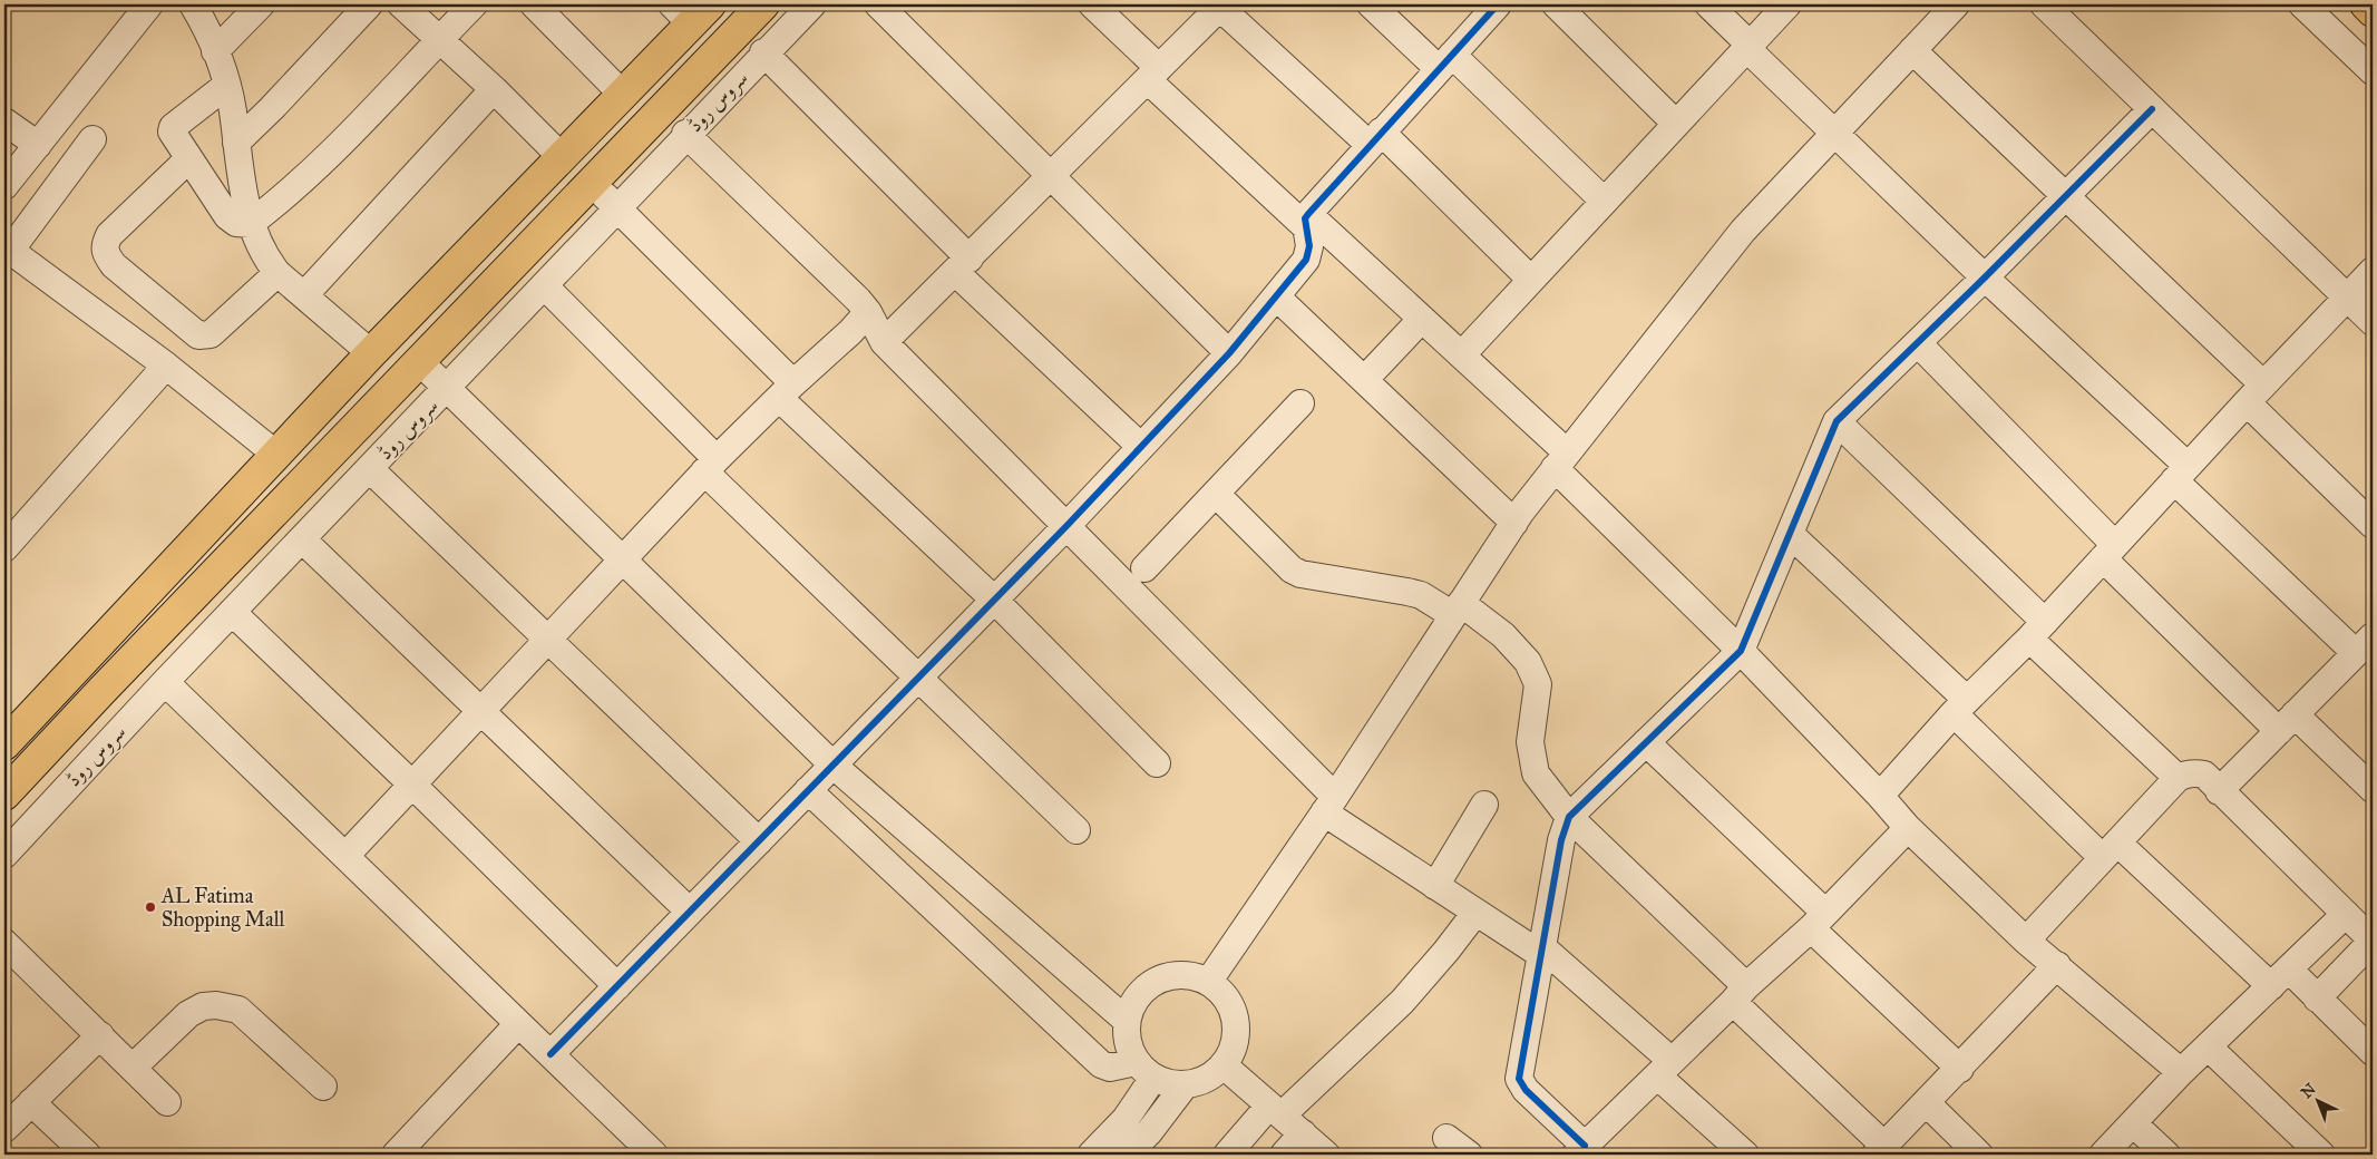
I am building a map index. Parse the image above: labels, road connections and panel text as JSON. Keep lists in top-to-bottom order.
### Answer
{
  "streets": {
    "street": ["سروس روڈ"]
  },
  "places": ["AL Fatima Shopping Mall"],
  "north": "top left"
}
